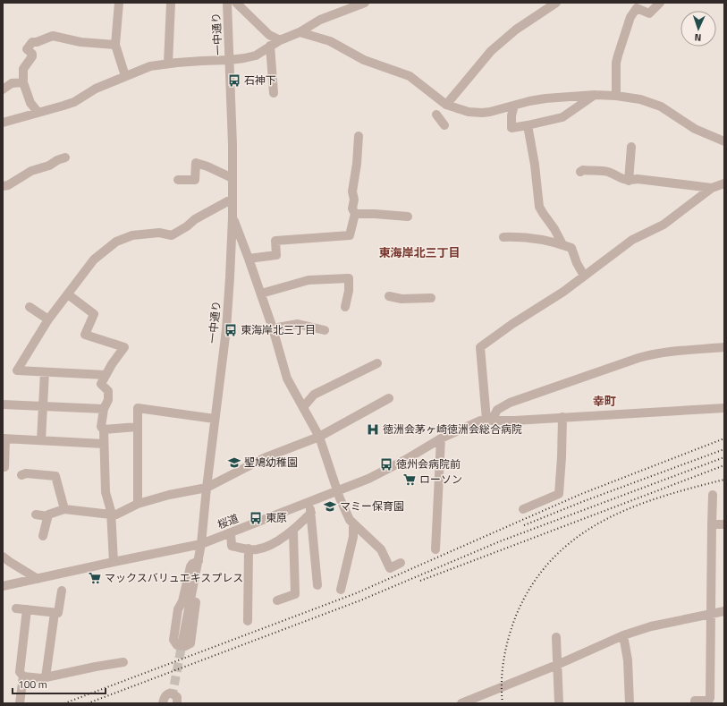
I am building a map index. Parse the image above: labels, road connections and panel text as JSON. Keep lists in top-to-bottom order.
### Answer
{
  "streets": {
    "street": ["一中通り", "桜道"]
  },
  "crossings": [
    ["一中通り", "桜道"]
  ],
  "districts": ["東海岸北三丁目", "幸町"],
  "places": {
    "bus stop": [
      "石神下",
      "東海岸北三丁目",
      "徳州会病院前",
      "東原"
    ],
    "hospital": ["徳洲会茅ヶ崎徳洲会総合病院"],
    "school or university": ["聖鳩幼稚園", "マミー保育園"],
    "supermarket": ["ローソン", "マックスバリュエキスプレス"]
  },
  "scale_bar": "100 m",
  "north": "bottom"
}
